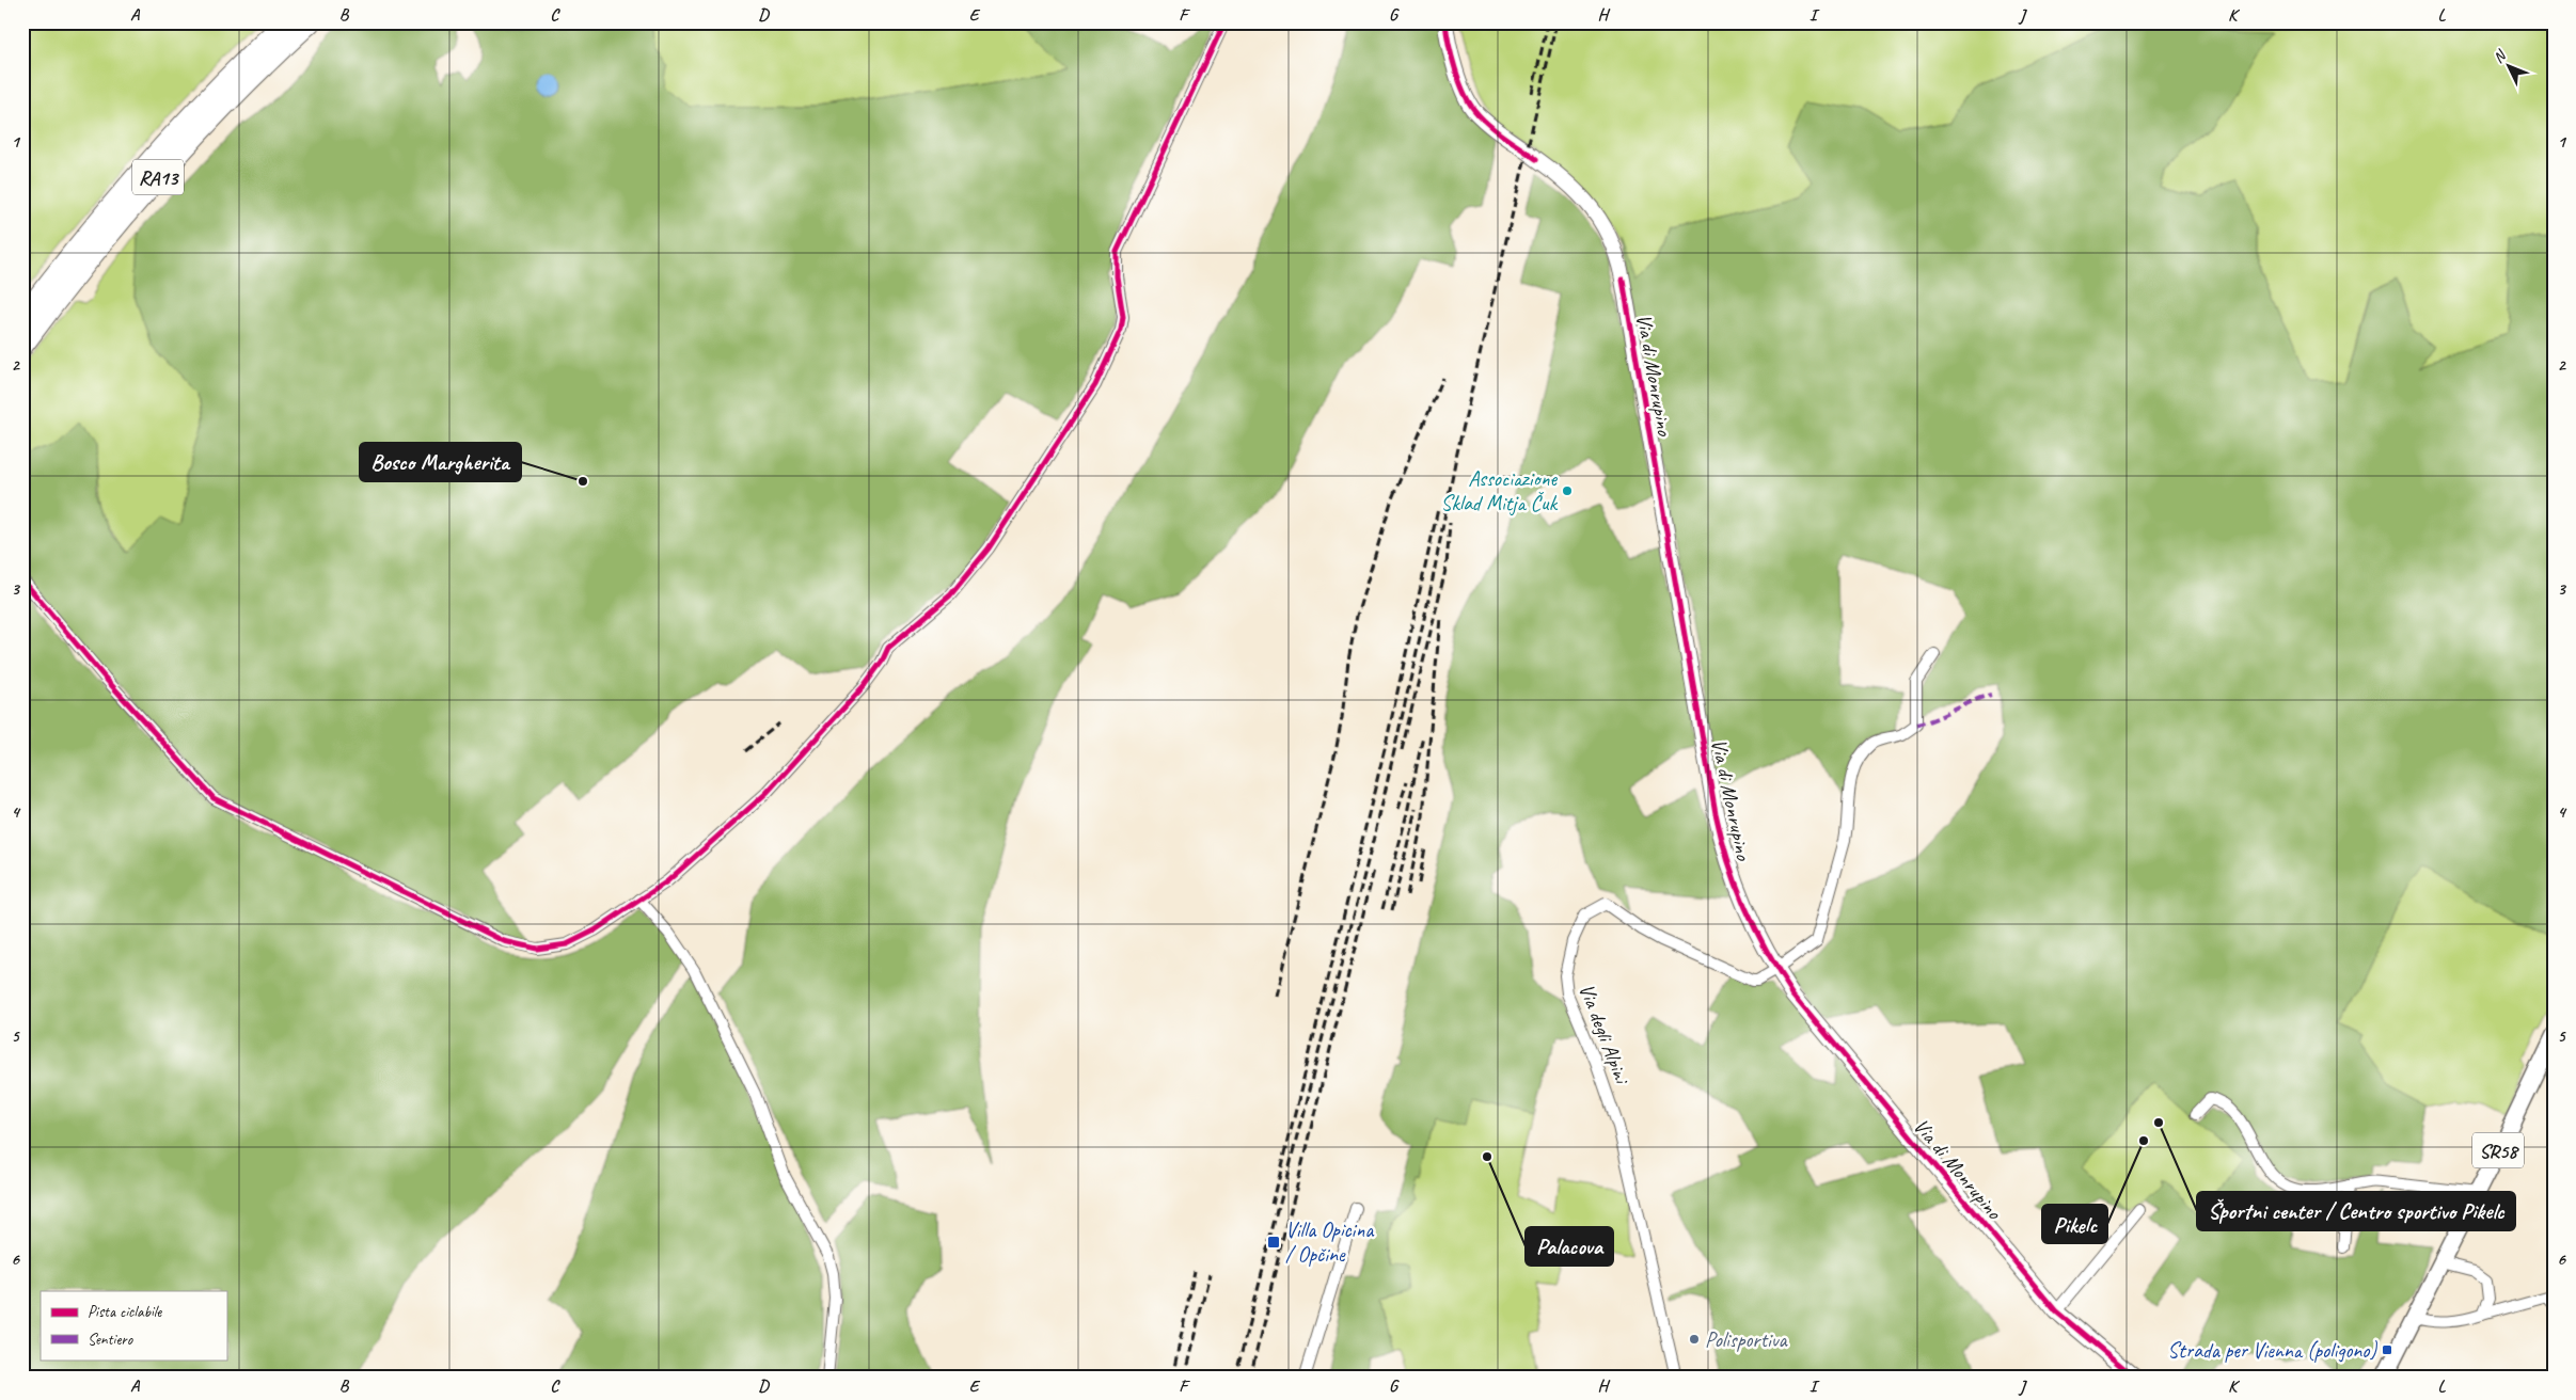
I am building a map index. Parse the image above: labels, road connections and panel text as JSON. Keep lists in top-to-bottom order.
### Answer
{
  "streets": {
    "highway": ["RA13"],
    "main road": ["Via di Monrupino", "SR58"],
    "street": ["Via degli Alpini"]
  },
  "crossings": [
    ["Via di Monrupino", "Via degli Alpini"]
  ],
  "places": {
    "other": [
      "Bosco Margherita",
      "Associazione Sklad Mitja Čuk",
      "Športni center / Centro sportivo Pikelc",
      "Pikelc",
      "Palacova",
      "Polisportiva"
    ],
    "transit": ["Villa Opicina / Opčine", "Strada per Vienna (poligono)"]
  },
  "legend": ["Pista ciclabile", "Sentiero"],
  "north": "top left",
  "grid": {
    "columns": [
      "A",
      "B",
      "C",
      "D",
      "E",
      "F",
      "G",
      "H",
      "I",
      "J",
      "K",
      "L"
    ],
    "rows": [
      "1",
      "2",
      "3",
      "4",
      "5",
      "6"
    ]
  }
}
